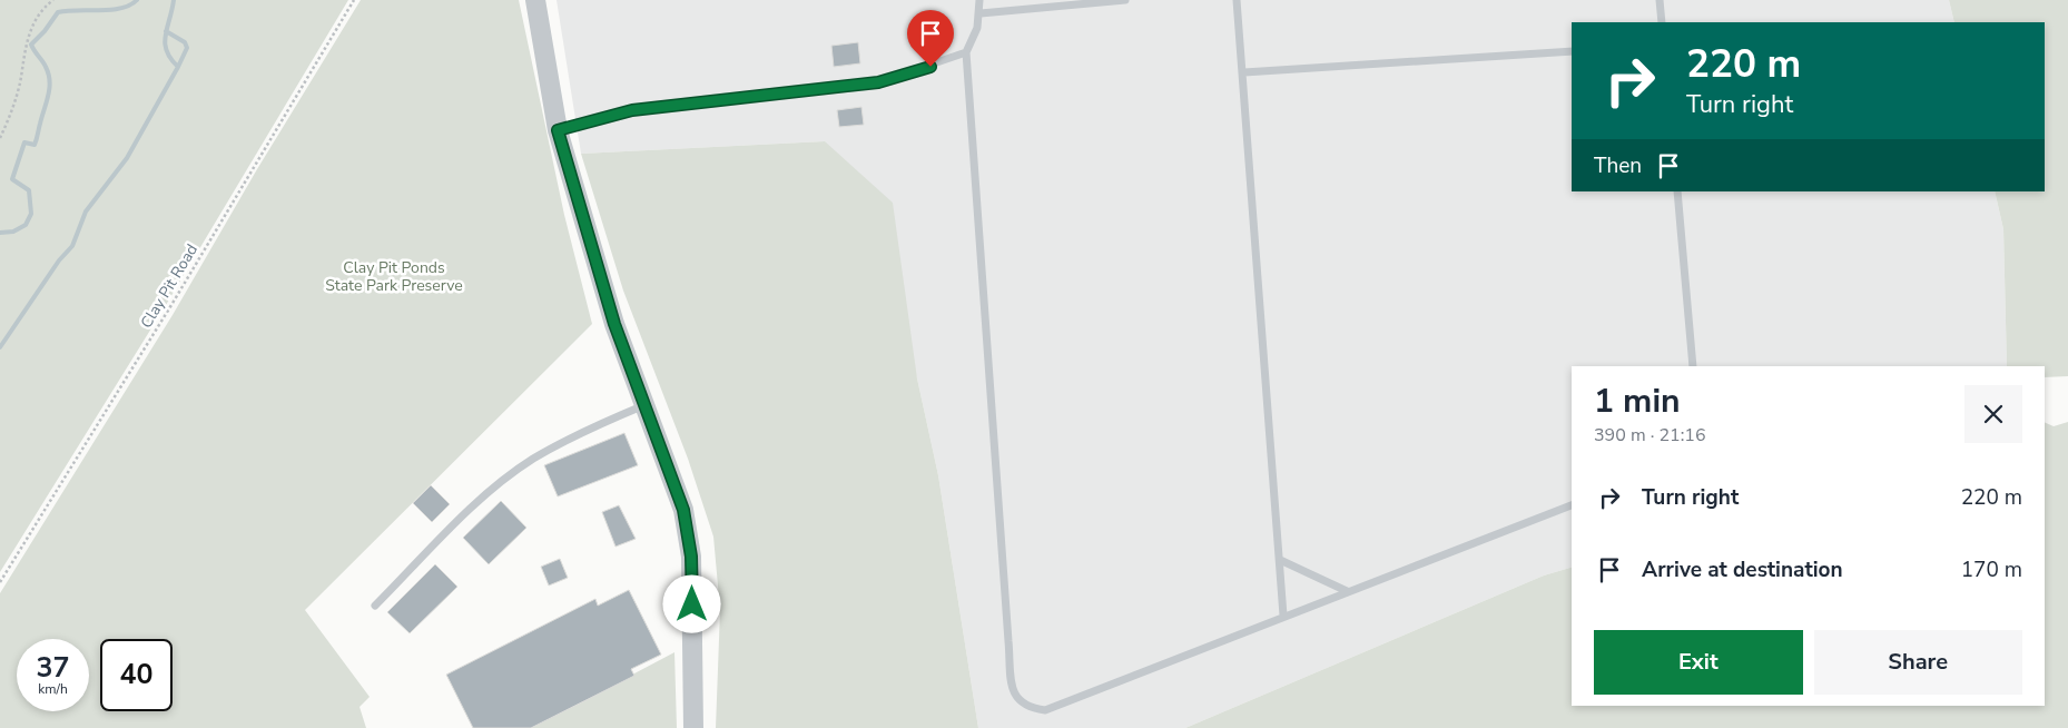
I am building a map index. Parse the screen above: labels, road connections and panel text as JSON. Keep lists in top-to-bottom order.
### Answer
{
  "streets": {
    "path": ["Clay Pit Road"]
  },
  "parks": ["Clay Pit Ponds State Park Preserve"],
  "page": {
    "turn": ["220 m", "Turn right"],
    "then": "Then",
    "heading": ["1 min", "390 m · 21:16"],
    "list": [
      {
        "name": "Turn right",
        "value": "220 m"
      },
      {
        "name": "Arrive at destination",
        "value": "170 m"
      }
    ],
    "buttons": ["Exit", "Share"],
    "speed": "37 km/h",
    "limit": "40"
  }
}
